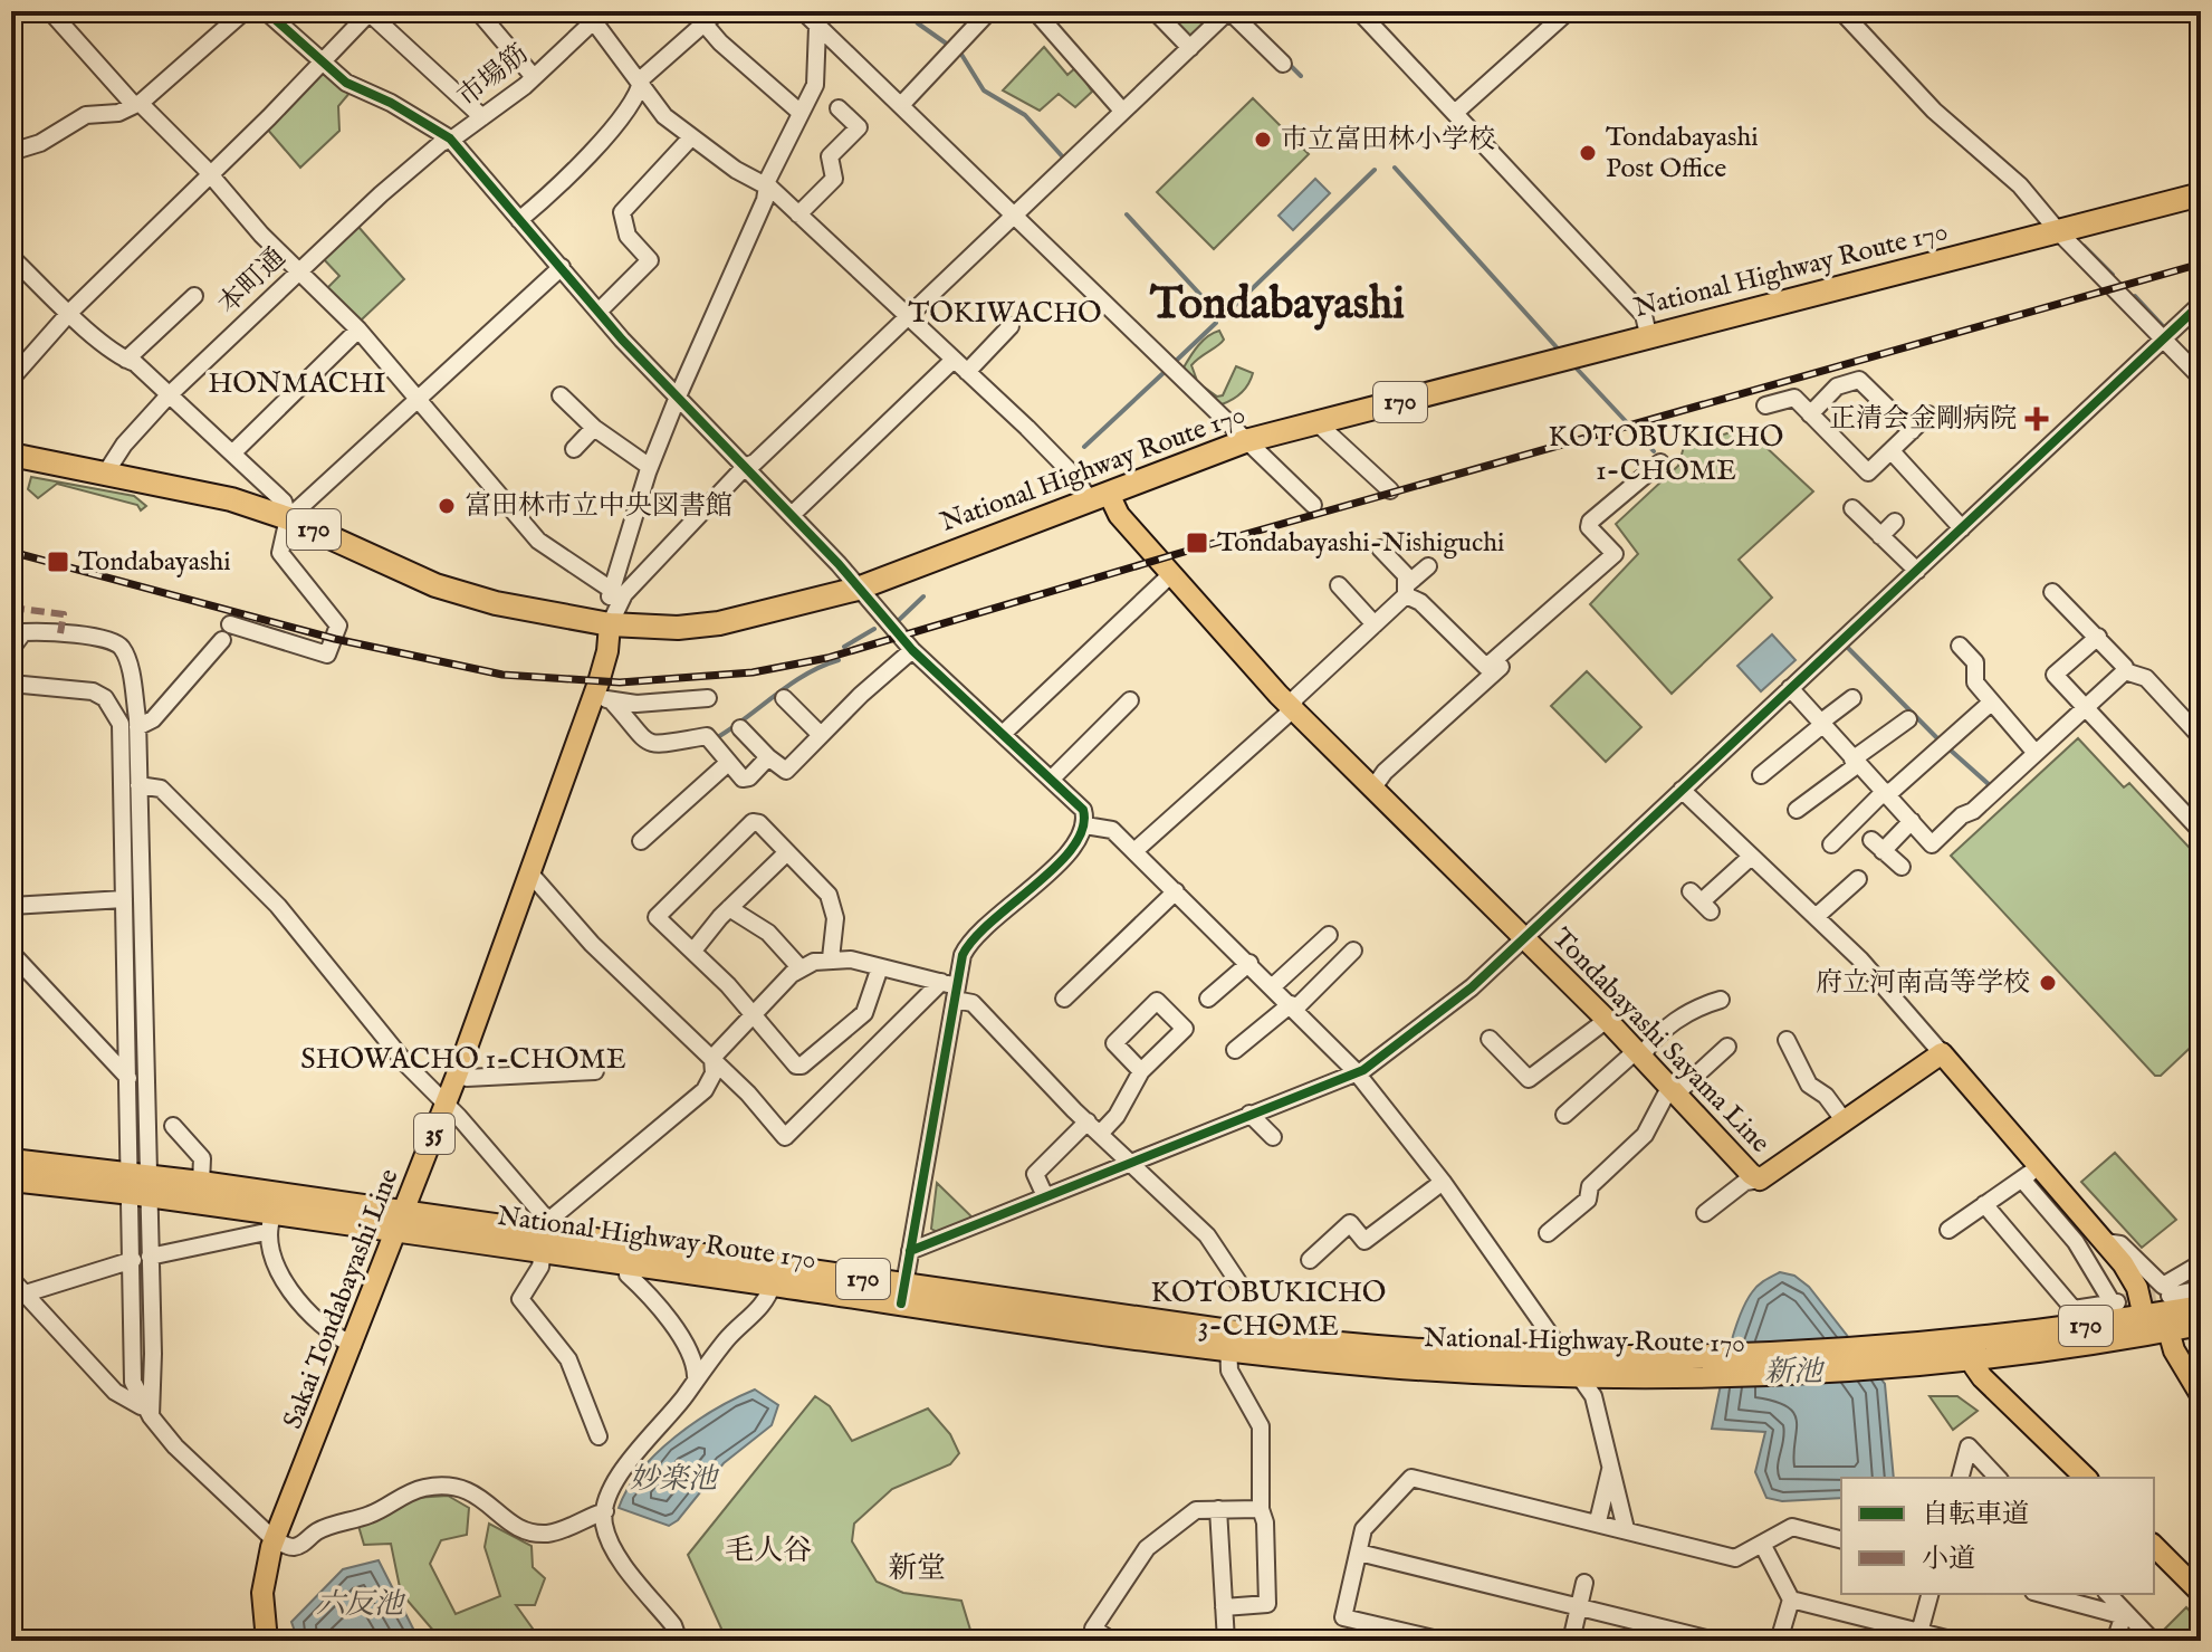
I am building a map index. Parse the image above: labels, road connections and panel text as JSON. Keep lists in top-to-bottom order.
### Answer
{
  "streets": {
    "highway": ["National Highway Route 170", "170"],
    "main road": ["Tondabayashi Sayama Line", "35", "Sakai Tondabayashi Line"],
    "street": ["市場筋", "本町通"]
  },
  "crossings": [
    ["市場筋", "本町通"],
    ["National Highway Route 170", "本町通"],
    ["National Highway Route 170", "Tondabayashi Sayama Line"],
    ["National Highway Route 170", "Sakai Tondabayashi Line"]
  ],
  "districts": [
    "Tondabayashi",
    "TOKIWACHO",
    "HONMACHI",
    "KOTOBUKICHO 1-CHOME",
    "SHOWACHO 1-CHOME",
    "KOTOBUKICHO 3-CHOME",
    "毛人谷",
    "新堂"
  ],
  "water": ["新池", "妙楽池", "六反池"],
  "places": {
    "other": [
      "市立富田林小学校",
      "Tondabayashi Post Office",
      "富田林市立中央図書館",
      "府立河南高等学校"
    ],
    "health": ["正清会金剛病院"],
    "transit": ["Tondabayashi-Nishiguchi", "Tondabayashi"]
  },
  "legend": ["自転車道", "小道"]
}
